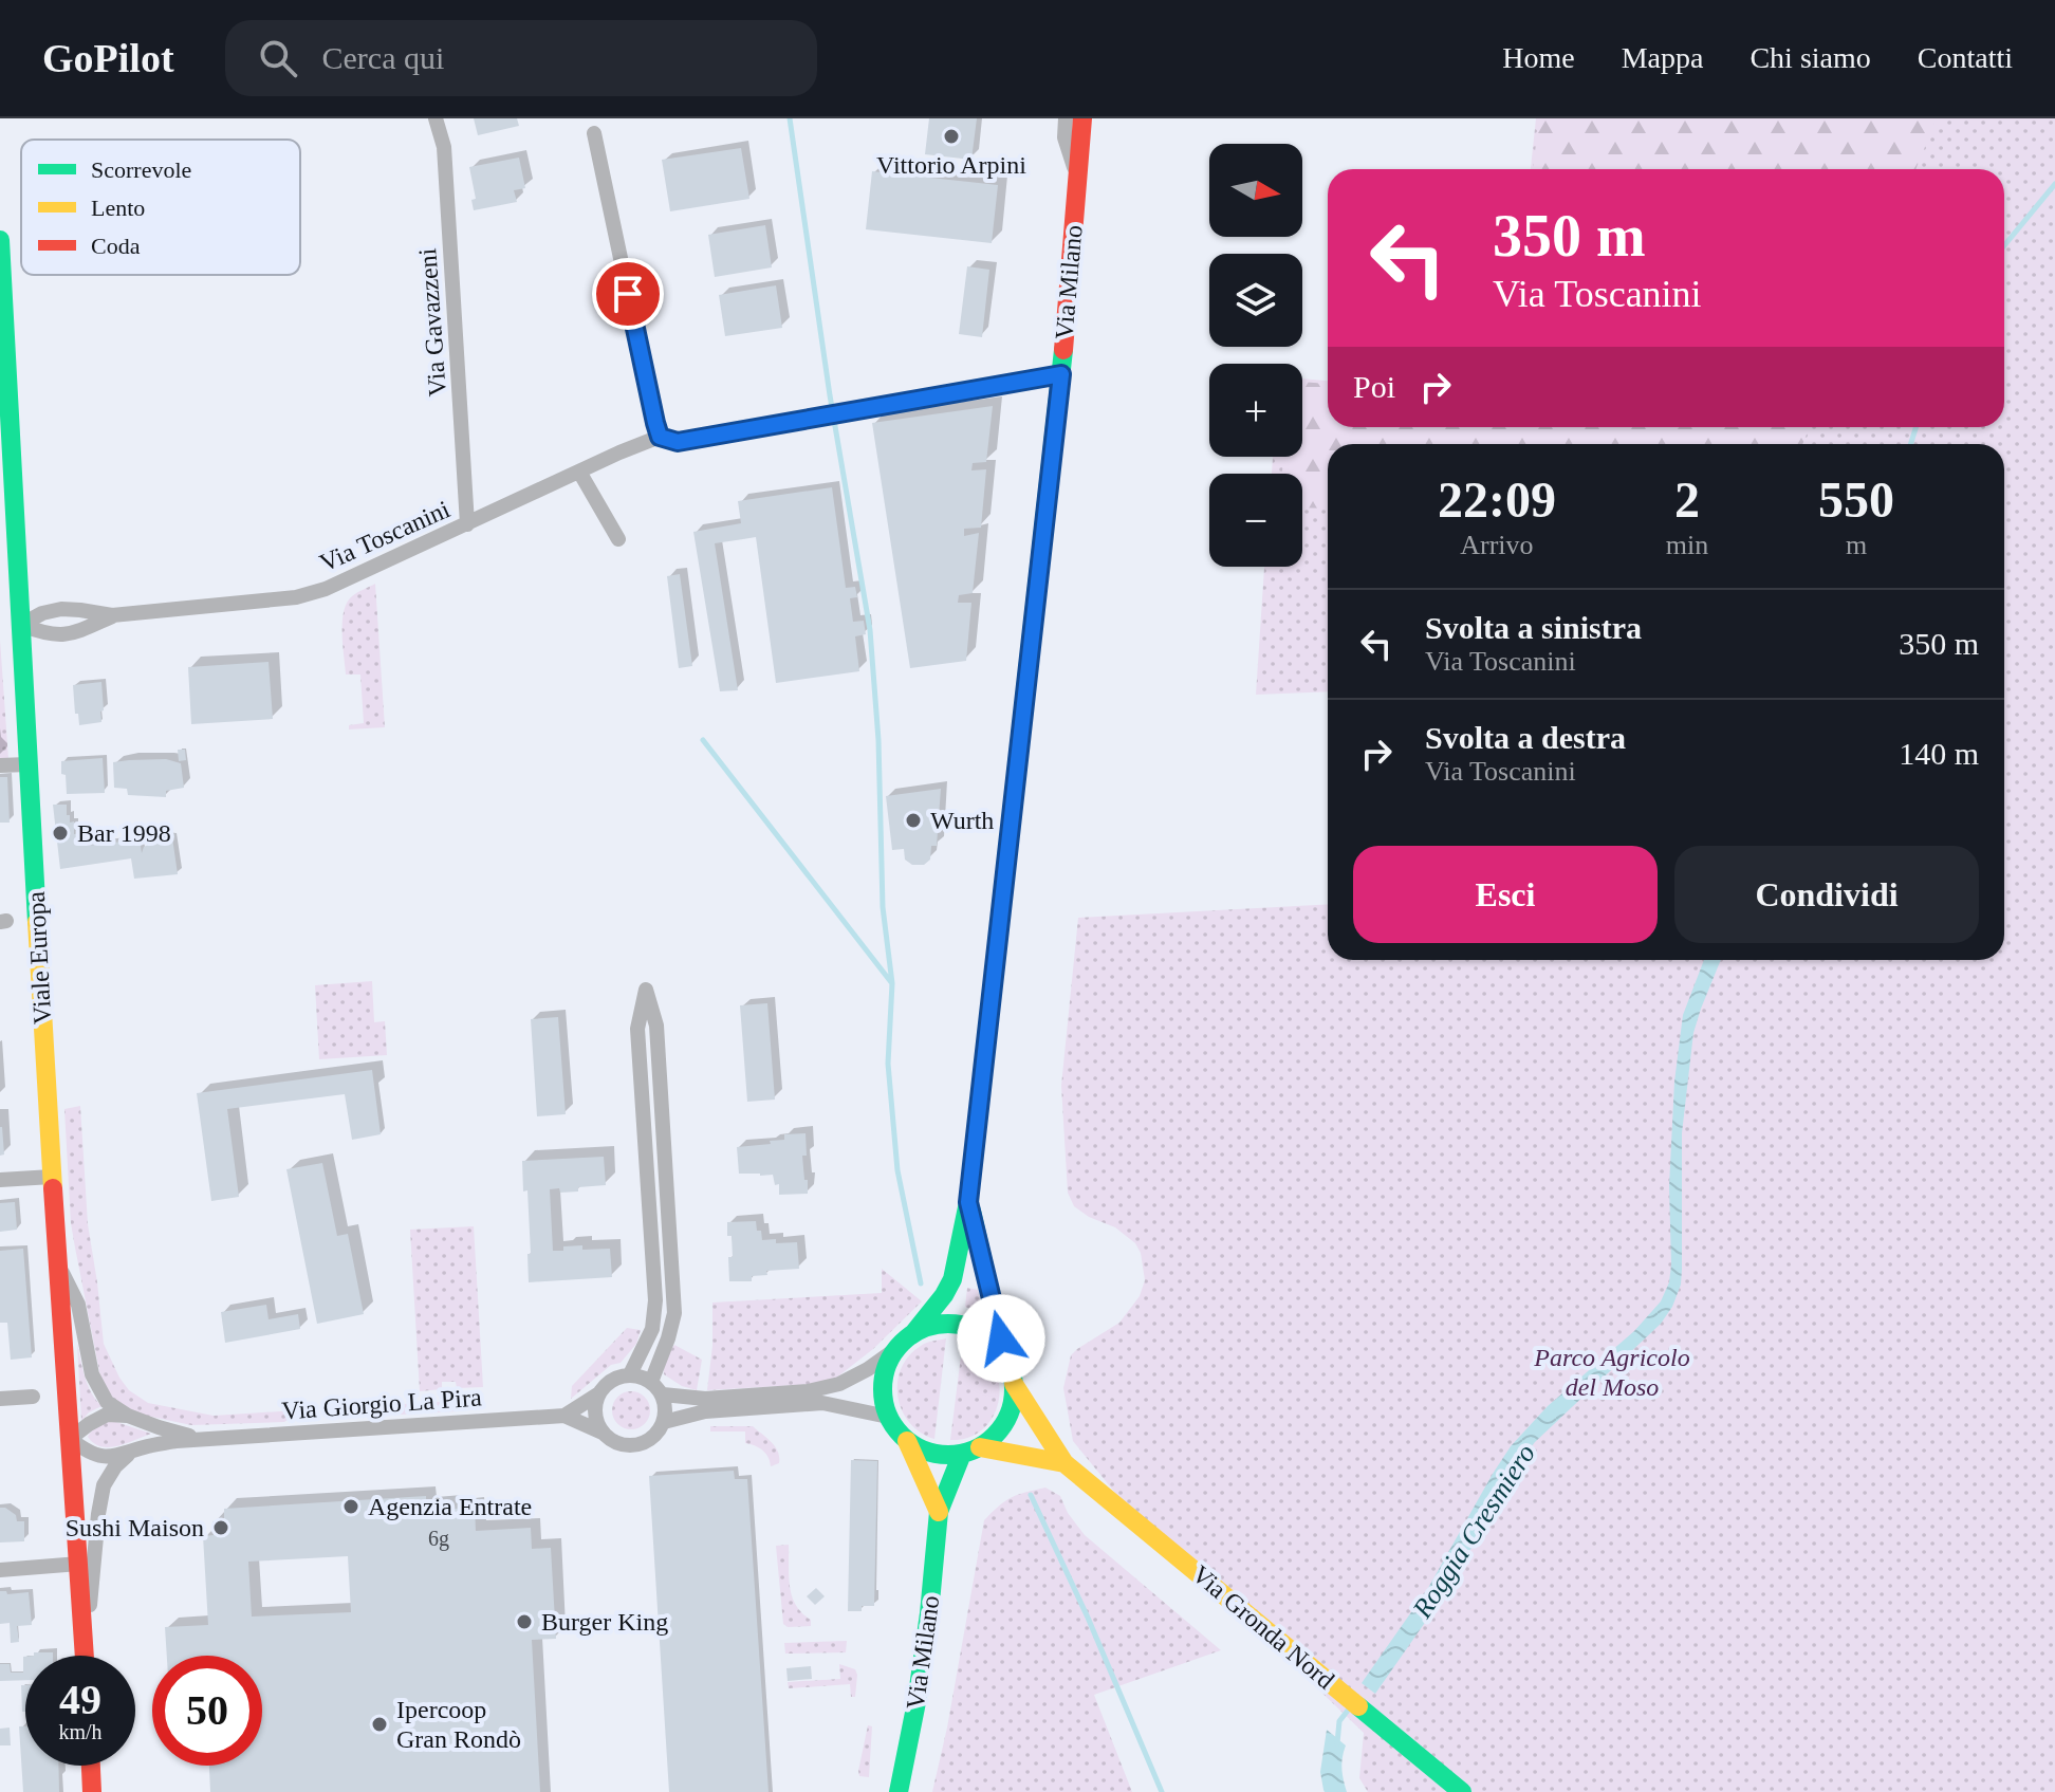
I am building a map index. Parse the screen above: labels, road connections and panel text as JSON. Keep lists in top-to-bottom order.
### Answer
{
  "streets": {
    "main road": ["Via Milano", "Viale Europa", "Via Gronda Nord"],
    "street": ["Via Gavazzeni", "Via Toscanini", "Via Giorgio La Pira"]
  },
  "crossings": [
    ["Via Milano", "Via Toscanini"],
    ["Via Milano", "Via Gronda Nord"],
    ["Via Gavazzeni", "Via Toscanini"],
    ["Via Toscanini", "Viale Europa"]
  ],
  "water": ["Roggia Cresmiero"],
  "parks": ["Parco Agricolo del Moso"],
  "places": [
    "Vittorio Arpini",
    "Wurth",
    "Bar 1998",
    "Agenzia Entrate",
    "Sushi Maison",
    "Burger King",
    "Ipercoop Gran Rondò"
  ],
  "house_numbers": ["6g"],
  "legend": ["Scorrevole", "Lento", "Coda"],
  "north": "right",
  "page": {
    "header": "GoPilot",
    "search": "Cerca qui",
    "nav": [
      "Home",
      "Mappa",
      "Chi siamo",
      "Contatti"
    ],
    "map_buttons": ["+", "−"],
    "turn": ["350 m", "Via Toscanini"],
    "then": "Poi",
    "eta": [
      "22:09",
      "Arrivo",
      "2",
      "min",
      "550",
      "m"
    ],
    "list": [
      {
        "name": "Svolta a sinistra",
        "note": "Via Toscanini",
        "value": "350 m"
      },
      {
        "name": "Svolta a destra",
        "note": "Via Toscanini",
        "value": "140 m"
      }
    ],
    "buttons": ["Esci", "Condividi"],
    "speed": "49 km/h",
    "limit": "50"
  }
}
